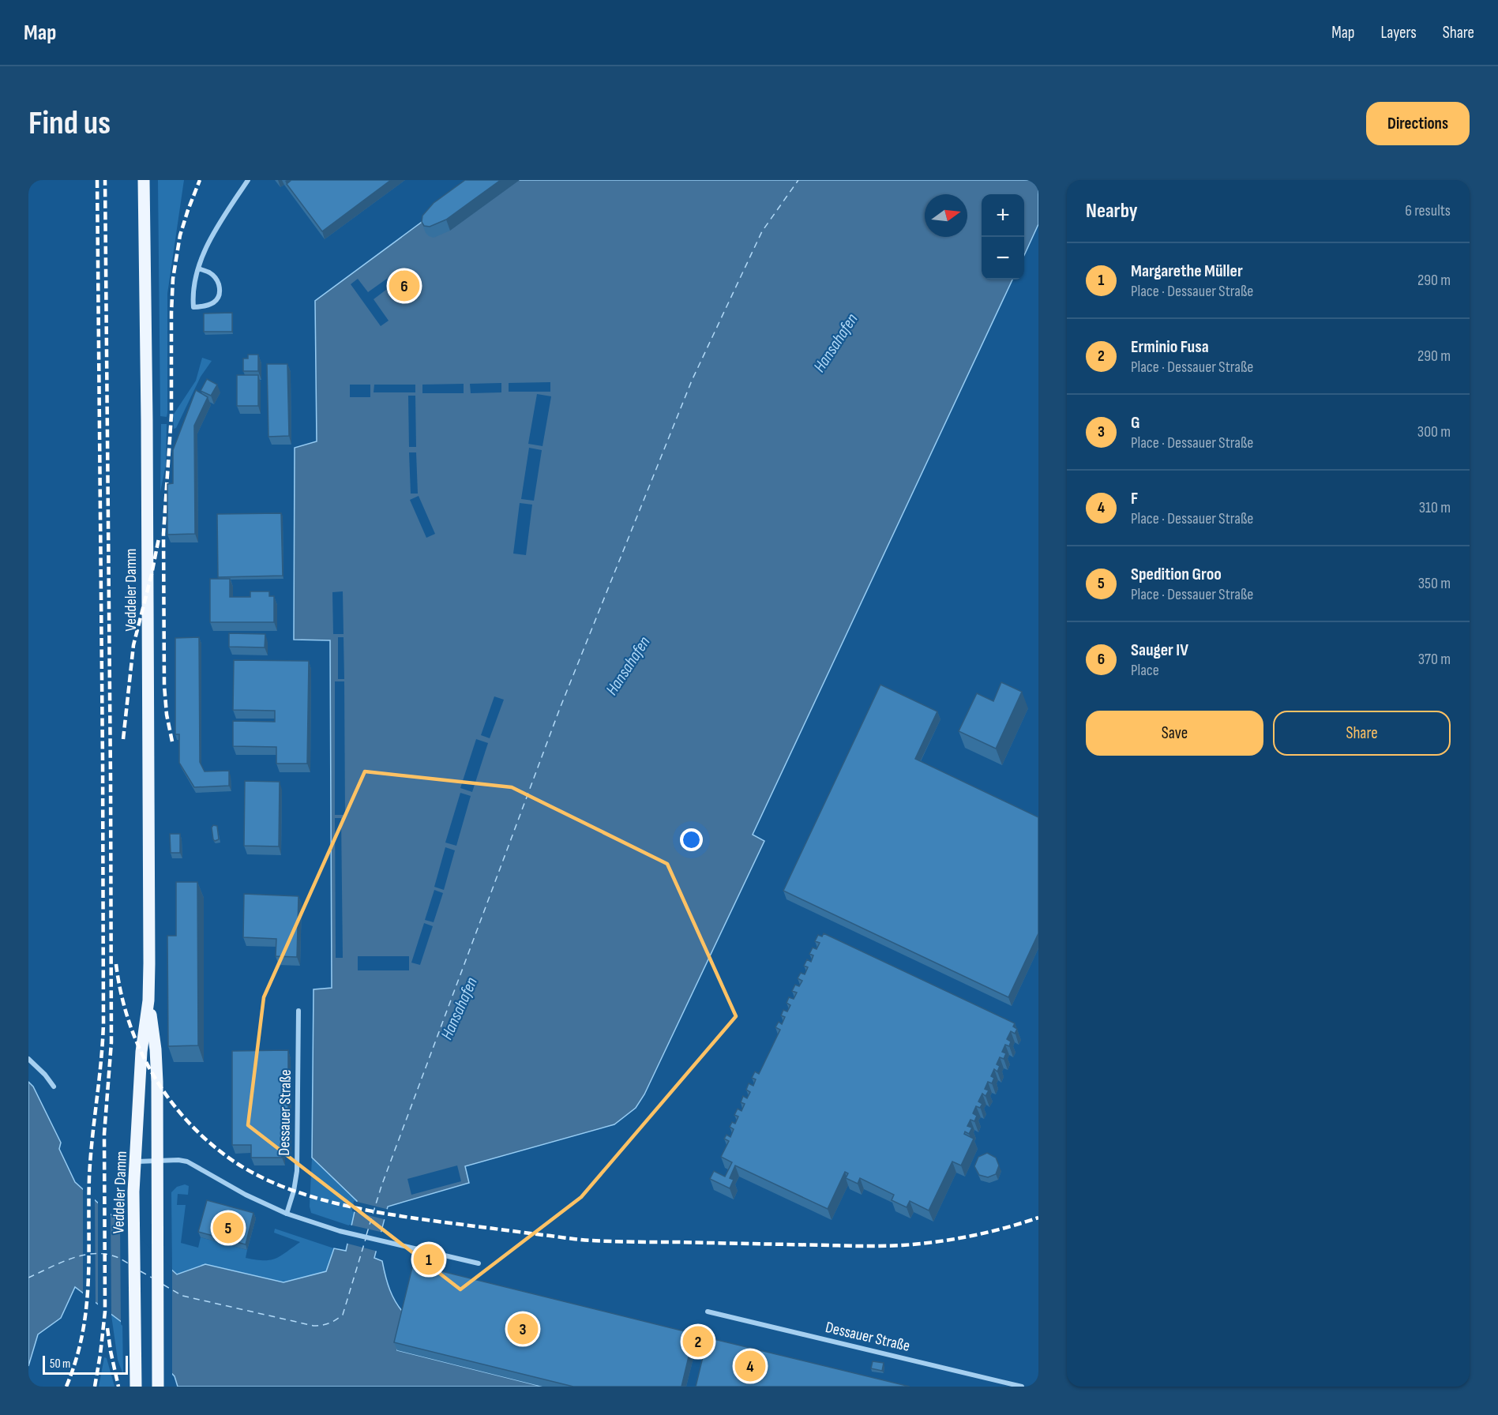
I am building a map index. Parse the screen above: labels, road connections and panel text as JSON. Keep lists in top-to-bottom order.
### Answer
{
  "streets": {
    "main road": ["Veddeler Damm"],
    "street": ["Dessauer Straße"]
  },
  "water": ["Hansahafen"],
  "scale_bar": "50 m",
  "north": "right",
  "page": {
    "header": "Map",
    "nav": ["Map", "Layers", "Share"],
    "buttons": [
      "Directions",
      ["Save", "Share"]
    ],
    "title": "Find us",
    "heading": ["Nearby", "6 results"],
    "map_buttons": ["+", "−"],
    "list": [
      {
        "mark": "1",
        "name": "Margarethe Müller",
        "note": "Place · Dessauer Straße",
        "value": "290 m"
      },
      {
        "mark": "2",
        "name": "Erminio Fusa",
        "note": "Place · Dessauer Straße",
        "value": "290 m"
      },
      {
        "mark": "3",
        "name": "G",
        "note": "Place · Dessauer Straße",
        "value": "300 m"
      },
      {
        "mark": "4",
        "name": "F",
        "note": "Place · Dessauer Straße",
        "value": "310 m"
      },
      {
        "mark": "5",
        "name": "Spedition Groo",
        "note": "Place · Dessauer Straße",
        "value": "350 m"
      },
      {
        "mark": "6",
        "name": "Sauger IV",
        "note": "Place",
        "value": "370 m"
      }
    ],
    "pins": [
      "6",
      "5",
      "1",
      "3",
      "2",
      "4"
    ],
    "scale": "50 m"
  }
}
